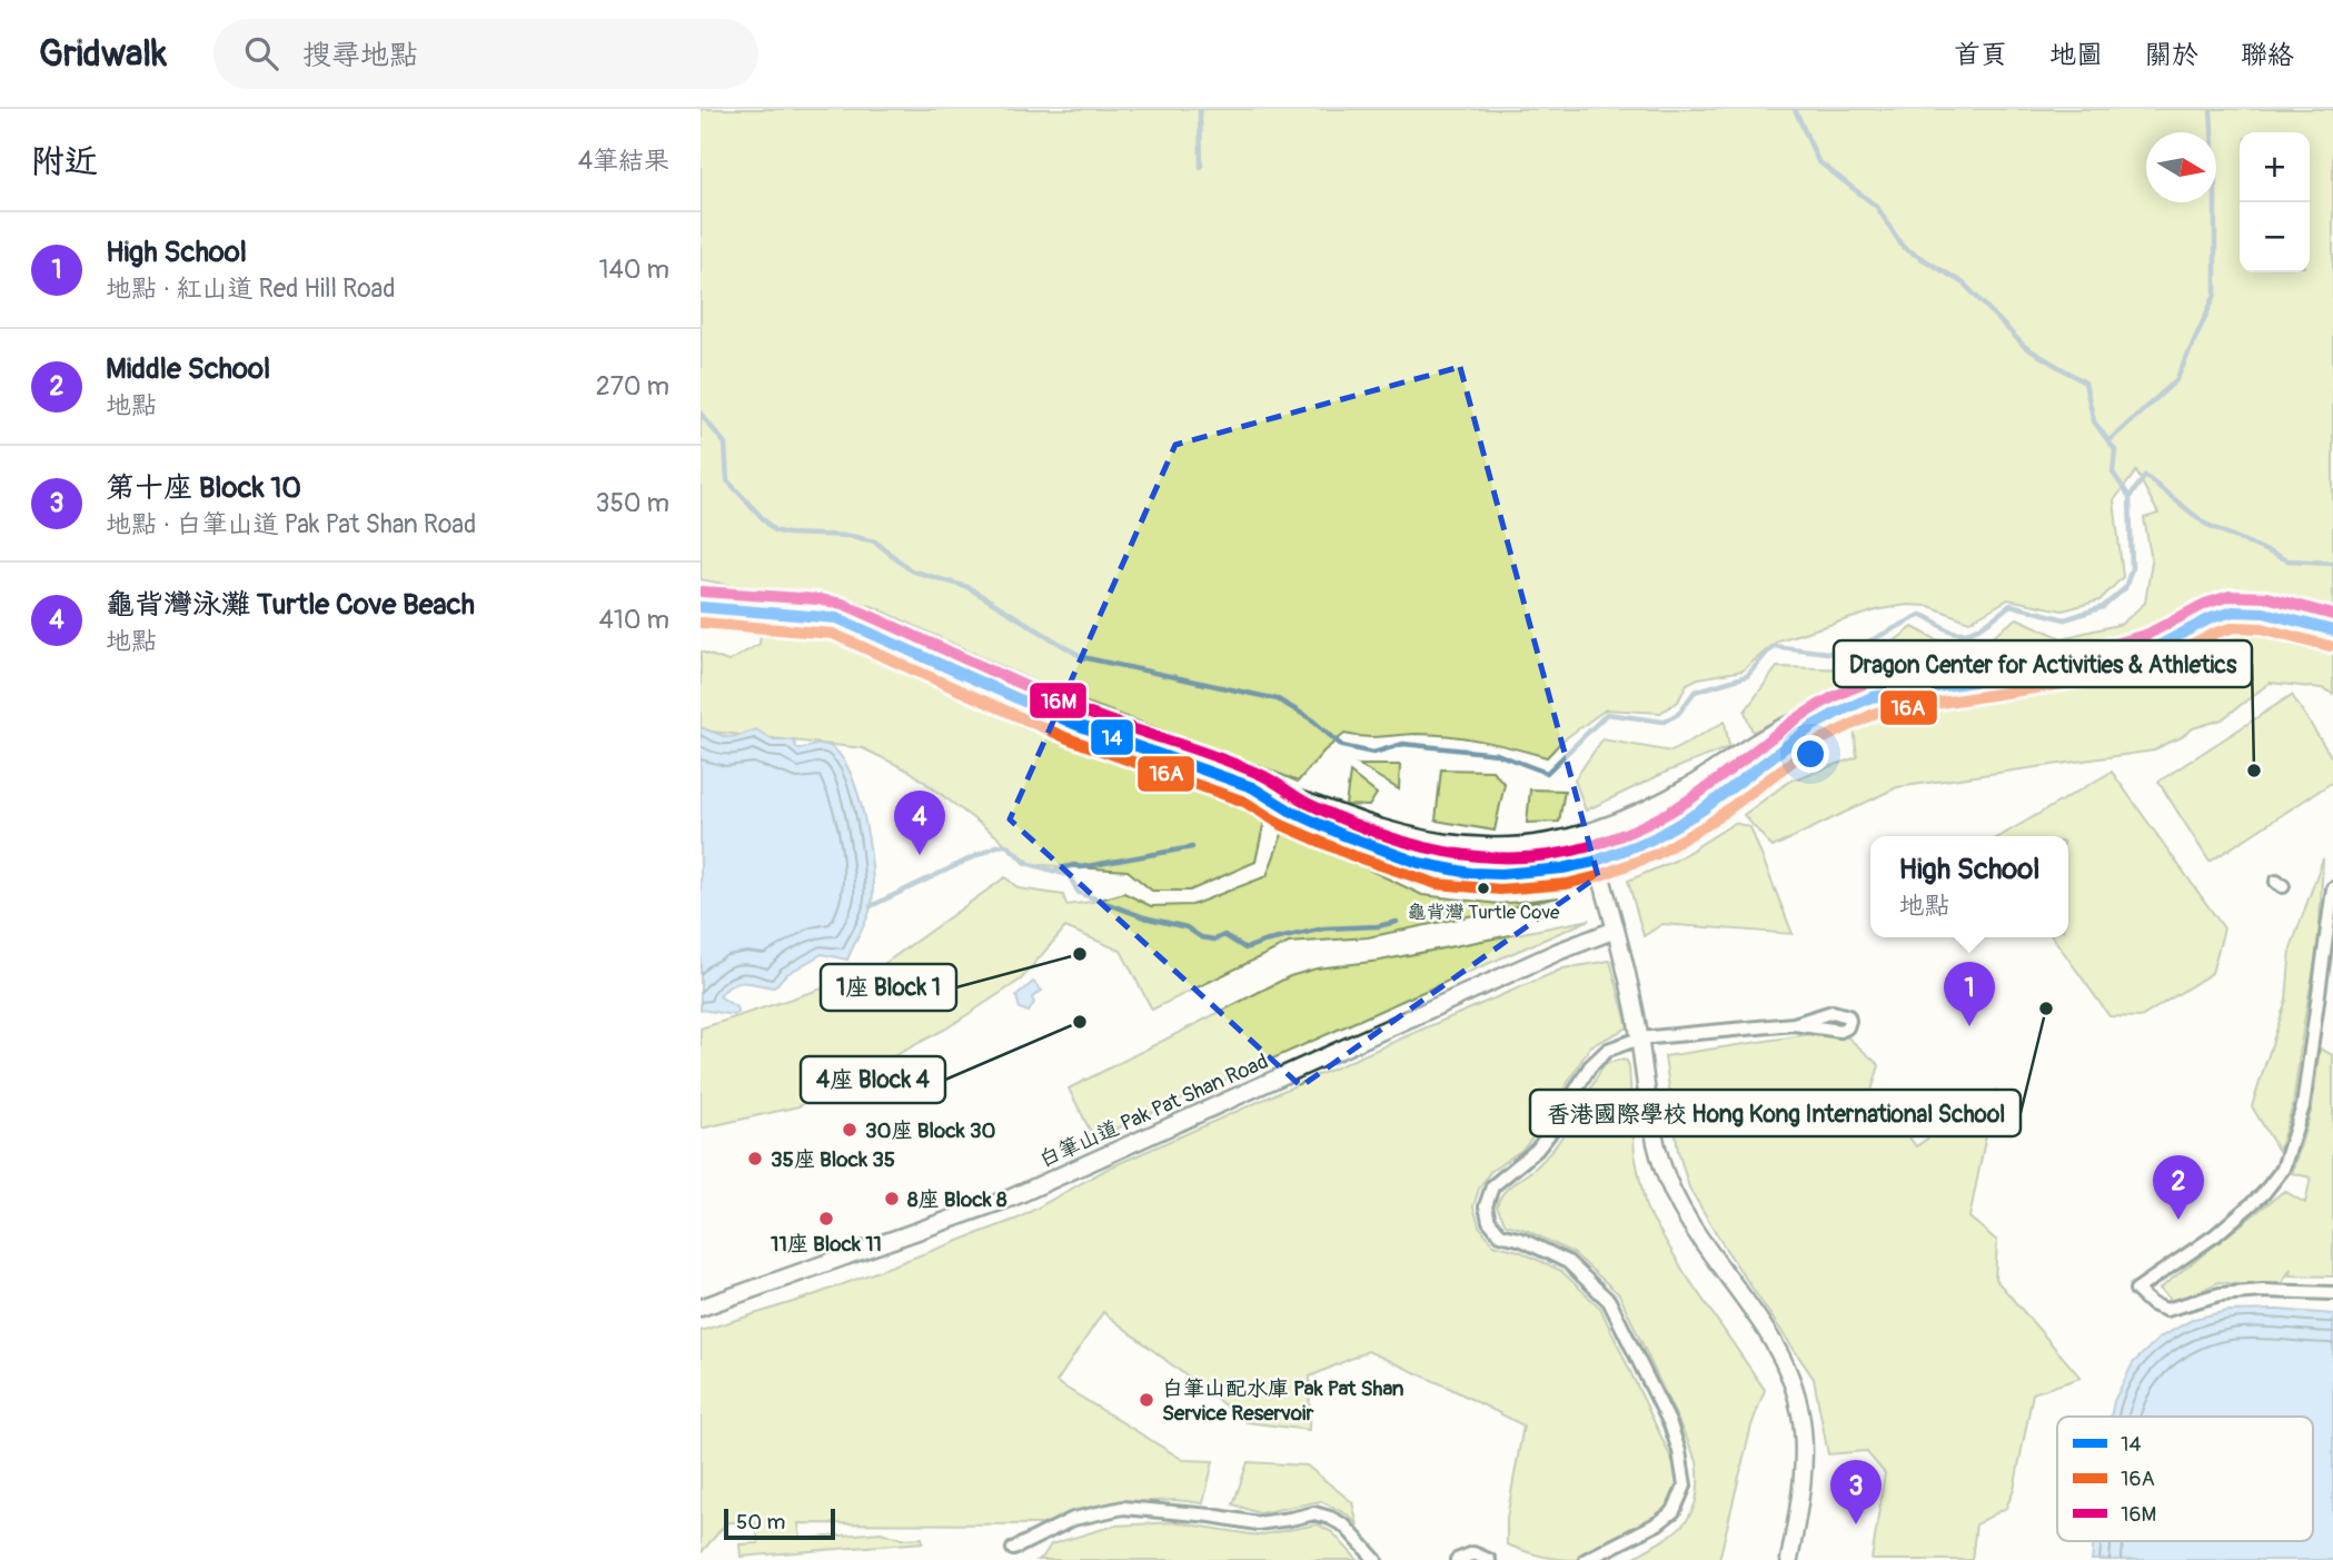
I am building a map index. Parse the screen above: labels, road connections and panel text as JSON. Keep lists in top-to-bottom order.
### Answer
{
  "streets": {
    "street": ["白筆山道 Pak Pat Shan Road"]
  },
  "places": [
    "Dragon Center for Activities & Athletics",
    "龜背灣 Turtle Cove",
    "1座 Block 1",
    "香港國際學校 Hong Kong International School",
    "4座 Block 4",
    "30座 Block 30",
    "35座 Block 35",
    "8座 Block 8",
    "11座 Block 11",
    "白筆山配水庫 Pak Pat Shan Service Reservoir"
  ],
  "lines": ["transit line 16M", "transit line 14", "transit line 16A"],
  "legend": ["14", "16A", "16M"],
  "scale_bar": "50 m",
  "north": "right",
  "page": {
    "header": "Gridwalk",
    "search": "搜尋地點",
    "nav": [
      "首頁",
      "地圖",
      "關於",
      "聯絡"
    ],
    "heading": ["附近", "4筆結果"],
    "map_buttons": ["+", "−"],
    "list": [
      {
        "mark": "1",
        "name": "High School",
        "note": "地點 · 紅山道 Red Hill Road",
        "value": "140 m"
      },
      {
        "mark": "2",
        "name": "Middle School",
        "note": "地點",
        "value": "270 m"
      },
      {
        "mark": "3",
        "name": "第十座 Block 10",
        "note": "地點 · 白筆山道 Pak Pat Shan Road",
        "value": "350 m"
      },
      {
        "mark": "4",
        "name": "龜背灣泳灘 Turtle Cove Beach",
        "note": "地點",
        "value": "410 m"
      }
    ],
    "pins": [
      "4",
      "1",
      "2",
      "3"
    ],
    "popup": ["High School", "地點"],
    "scale": "50 m"
  }
}
